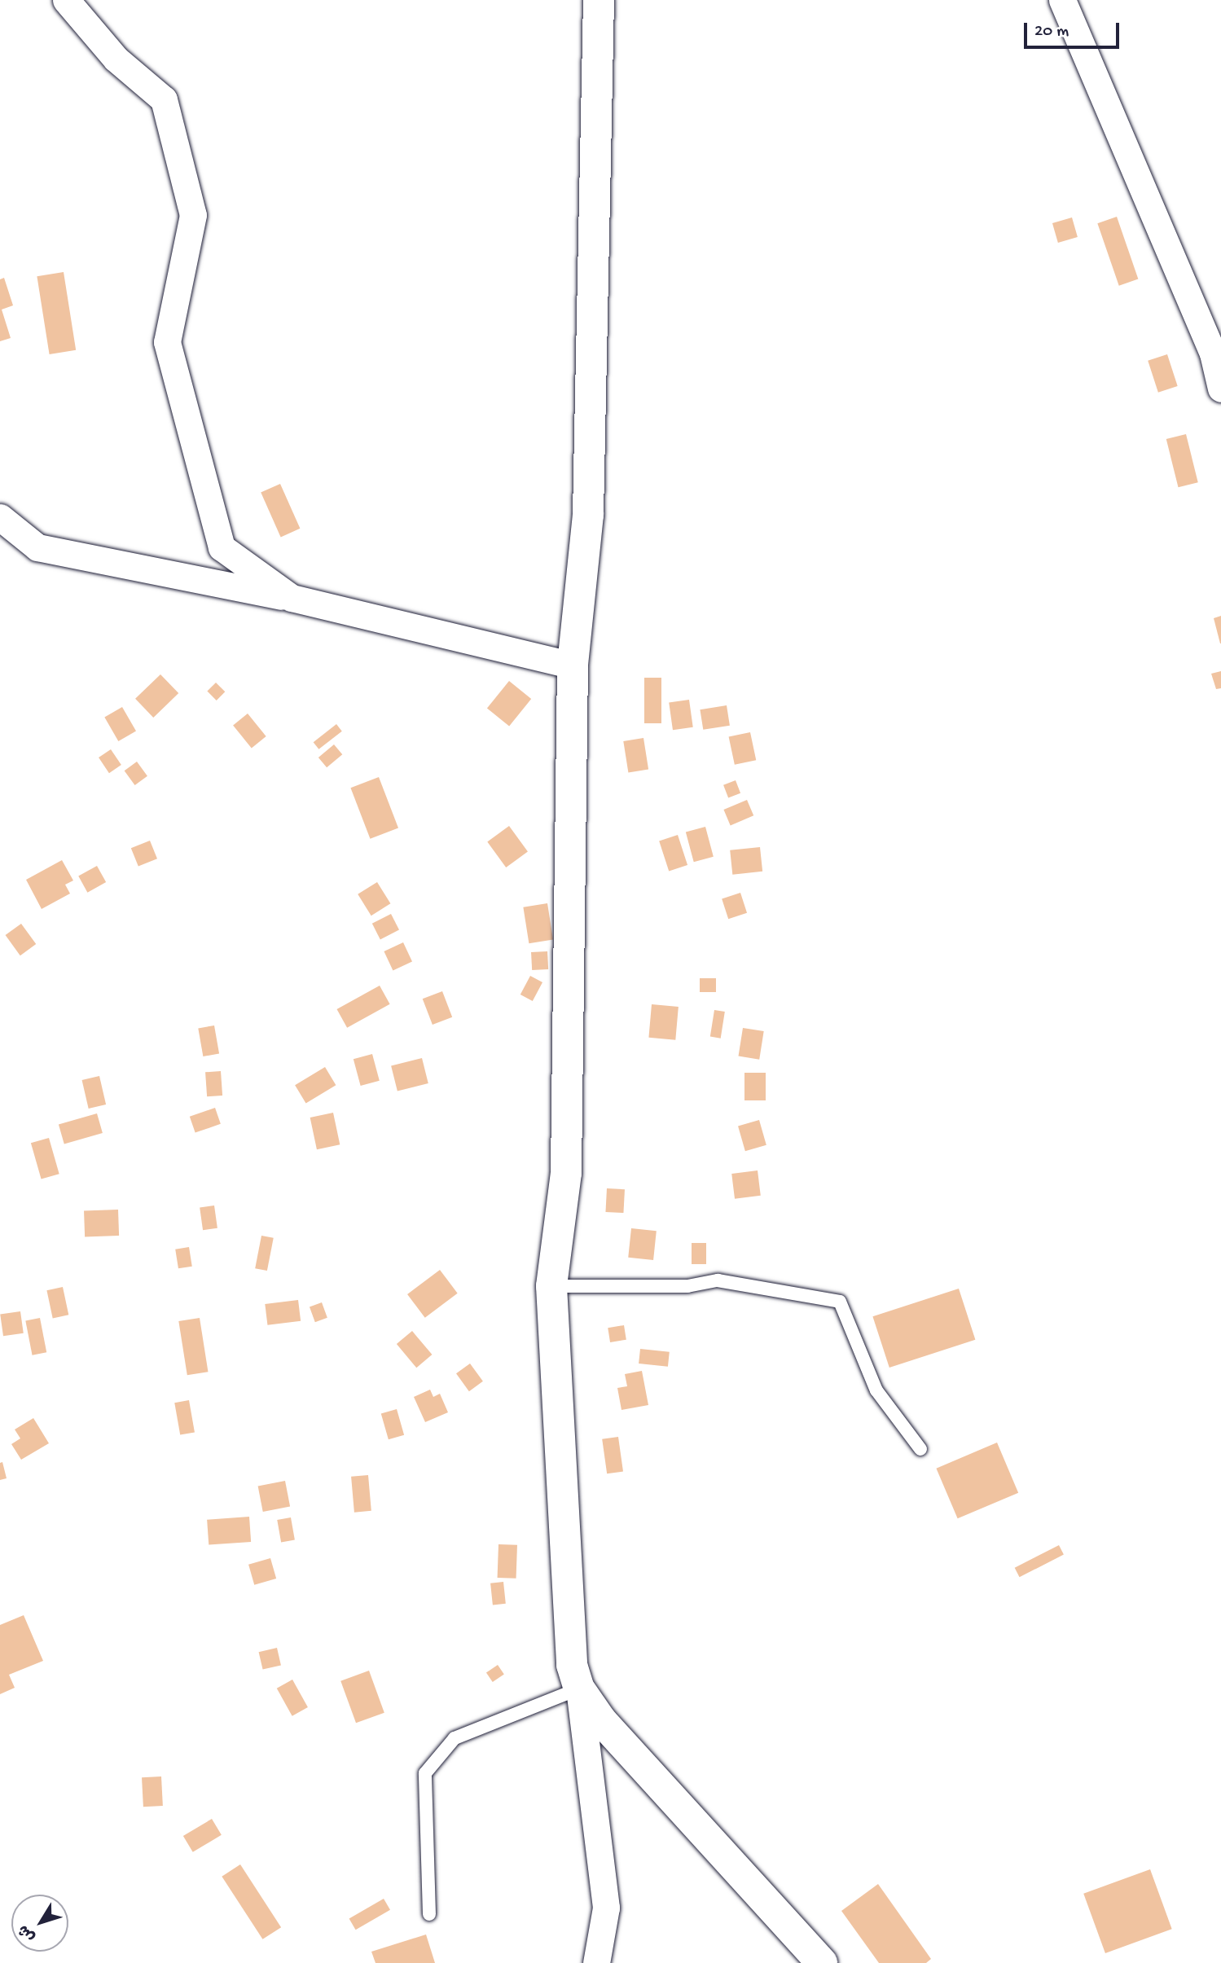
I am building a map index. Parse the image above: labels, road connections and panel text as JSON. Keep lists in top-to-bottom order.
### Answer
{
  "scale_bar": "20 m",
  "north": "bottom left"
}
